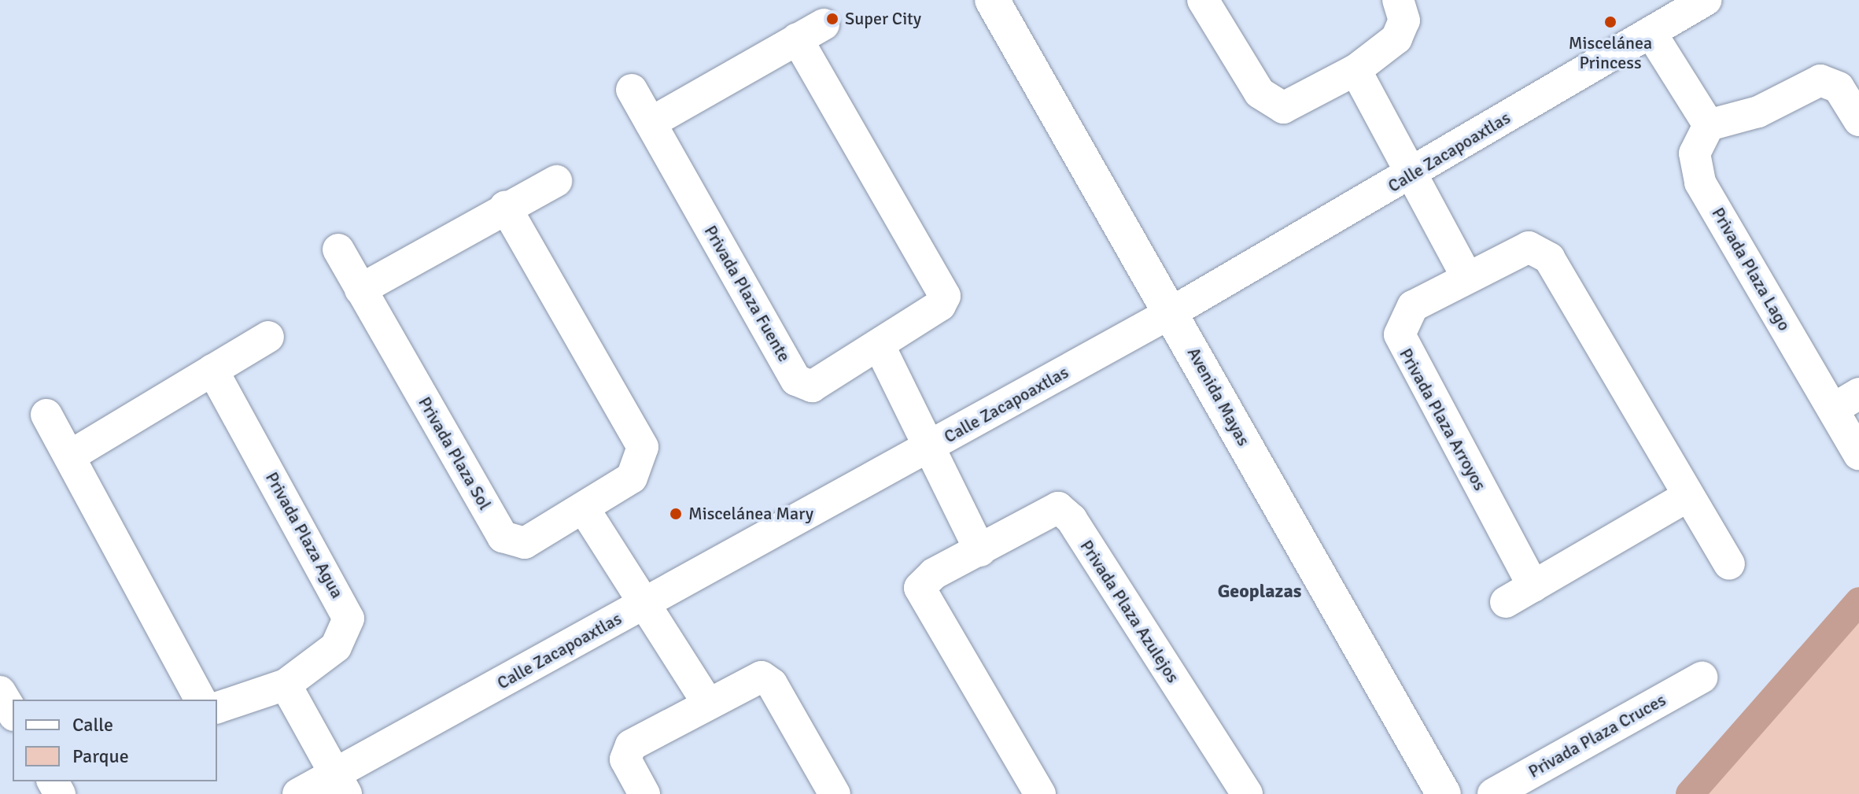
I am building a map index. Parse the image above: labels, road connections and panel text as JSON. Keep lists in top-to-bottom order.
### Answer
{
  "streets": {
    "street": [
      "Calle Zacapoaxtlas",
      "Privada Plaza Lago",
      "Privada Plaza Fuente",
      "Avenida Mayas",
      "Privada Plaza Arroyos",
      "Privada Plaza Sol",
      "Privada Plaza Agua",
      "Privada Plaza Azulejos",
      "Privada Plaza Cruces"
    ]
  },
  "crossings": [
    ["Calle Zacapoaxtlas", "Avenida Mayas"]
  ],
  "districts": ["Geoplazas"],
  "places": ["Super City", "Miscelánea Princess", "Miscelánea Mary"],
  "legend": ["Calle", "Parque"]
}
